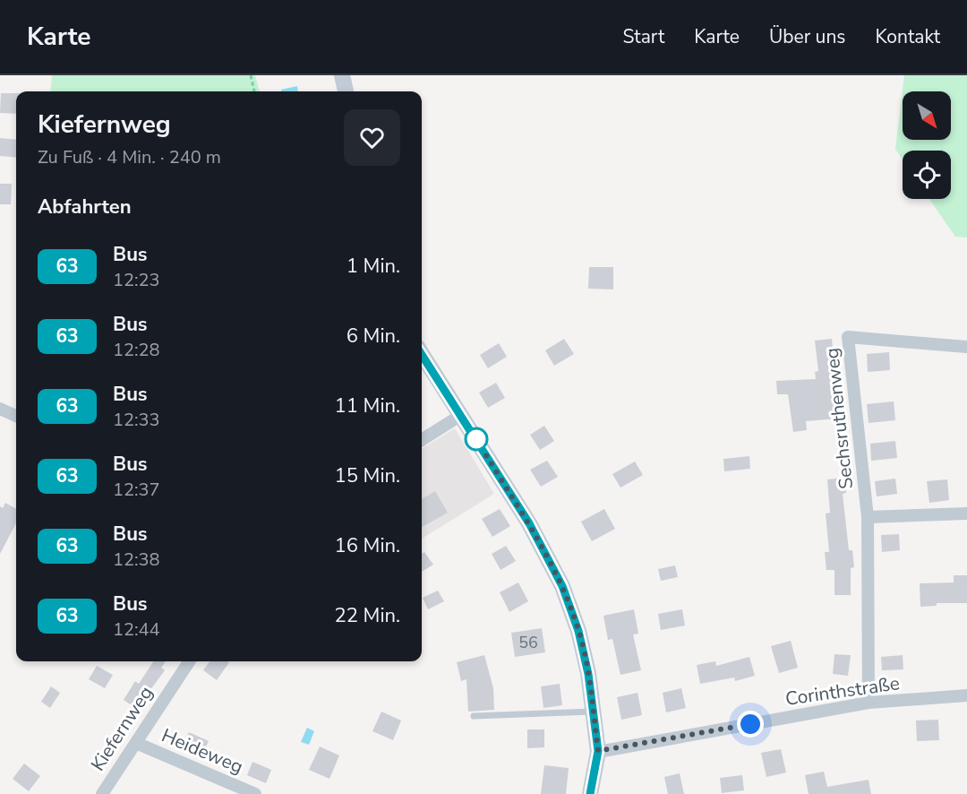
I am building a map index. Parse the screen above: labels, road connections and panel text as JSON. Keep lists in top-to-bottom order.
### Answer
{
  "streets": {
    "street": [
      "Sechsruthenweg",
      "Corinthstraße",
      "Kiefernweg",
      "Heideweg"
    ]
  },
  "crossings": [
    ["Sechsruthenweg", "Corinthstraße"],
    ["Kiefernweg", "Heideweg"]
  ],
  "lines": ["bus line 63"],
  "house_numbers": ["56"],
  "north": "bottom right",
  "page": {
    "header": "Karte",
    "nav": [
      "Start",
      "Karte",
      "Über uns",
      "Kontakt"
    ],
    "heading": [
      ["Kiefernweg", "Zu Fuß · 4 Min. · 240 m"],
      "Abfahrten"
    ],
    "list": [
      {
        "mark": "63",
        "name": "Bus",
        "note": "12:23",
        "value": "1 Min."
      },
      {
        "mark": "63",
        "name": "Bus",
        "note": "12:28",
        "value": "6 Min."
      },
      {
        "mark": "63",
        "name": "Bus",
        "note": "12:33",
        "value": "11 Min."
      },
      {
        "mark": "63",
        "name": "Bus",
        "note": "12:37",
        "value": "15 Min."
      },
      {
        "mark": "63",
        "name": "Bus",
        "note": "12:38",
        "value": "16 Min."
      },
      {
        "mark": "63",
        "name": "Bus",
        "note": "12:44",
        "value": "22 Min."
      }
    ]
  }
}
